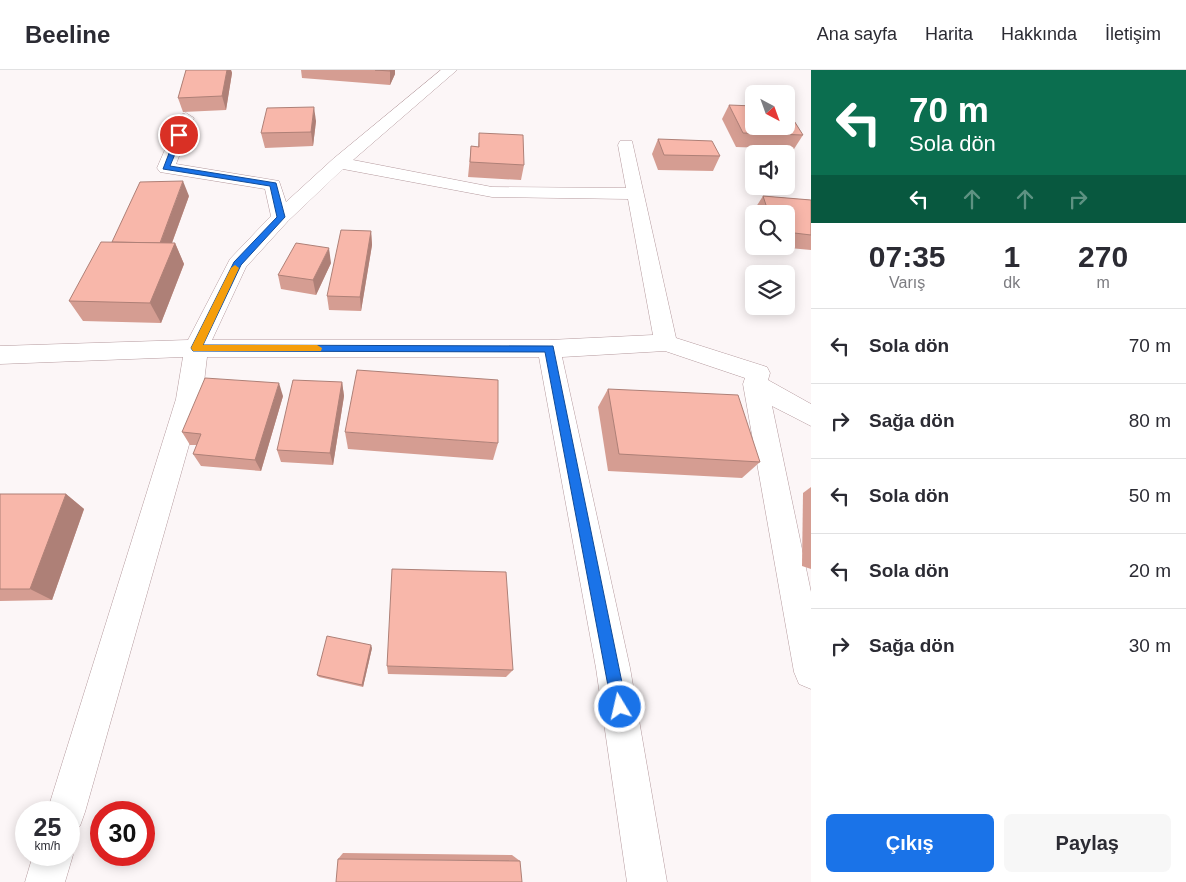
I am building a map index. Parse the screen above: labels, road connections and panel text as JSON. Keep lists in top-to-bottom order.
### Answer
{
  "north": "bottom right",
  "page": {
    "header": "Beeline",
    "nav": [
      "Ana sayfa",
      "Harita",
      "Hakkında",
      "İletişim"
    ],
    "turn": ["70 m", "Sola dön"],
    "eta": [
      "07:35",
      "Varış",
      "1",
      "dk",
      "270",
      "m"
    ],
    "list": [
      {
        "name": "Sola dön",
        "value": "70 m"
      },
      {
        "name": "Sağa dön",
        "value": "80 m"
      },
      {
        "name": "Sola dön",
        "value": "50 m"
      },
      {
        "name": "Sola dön",
        "value": "20 m"
      },
      {
        "name": "Sağa dön",
        "value": "30 m"
      }
    ],
    "speed": "25 km/h",
    "limit": "30",
    "buttons": ["Çıkış", "Paylaş"]
  }
}
